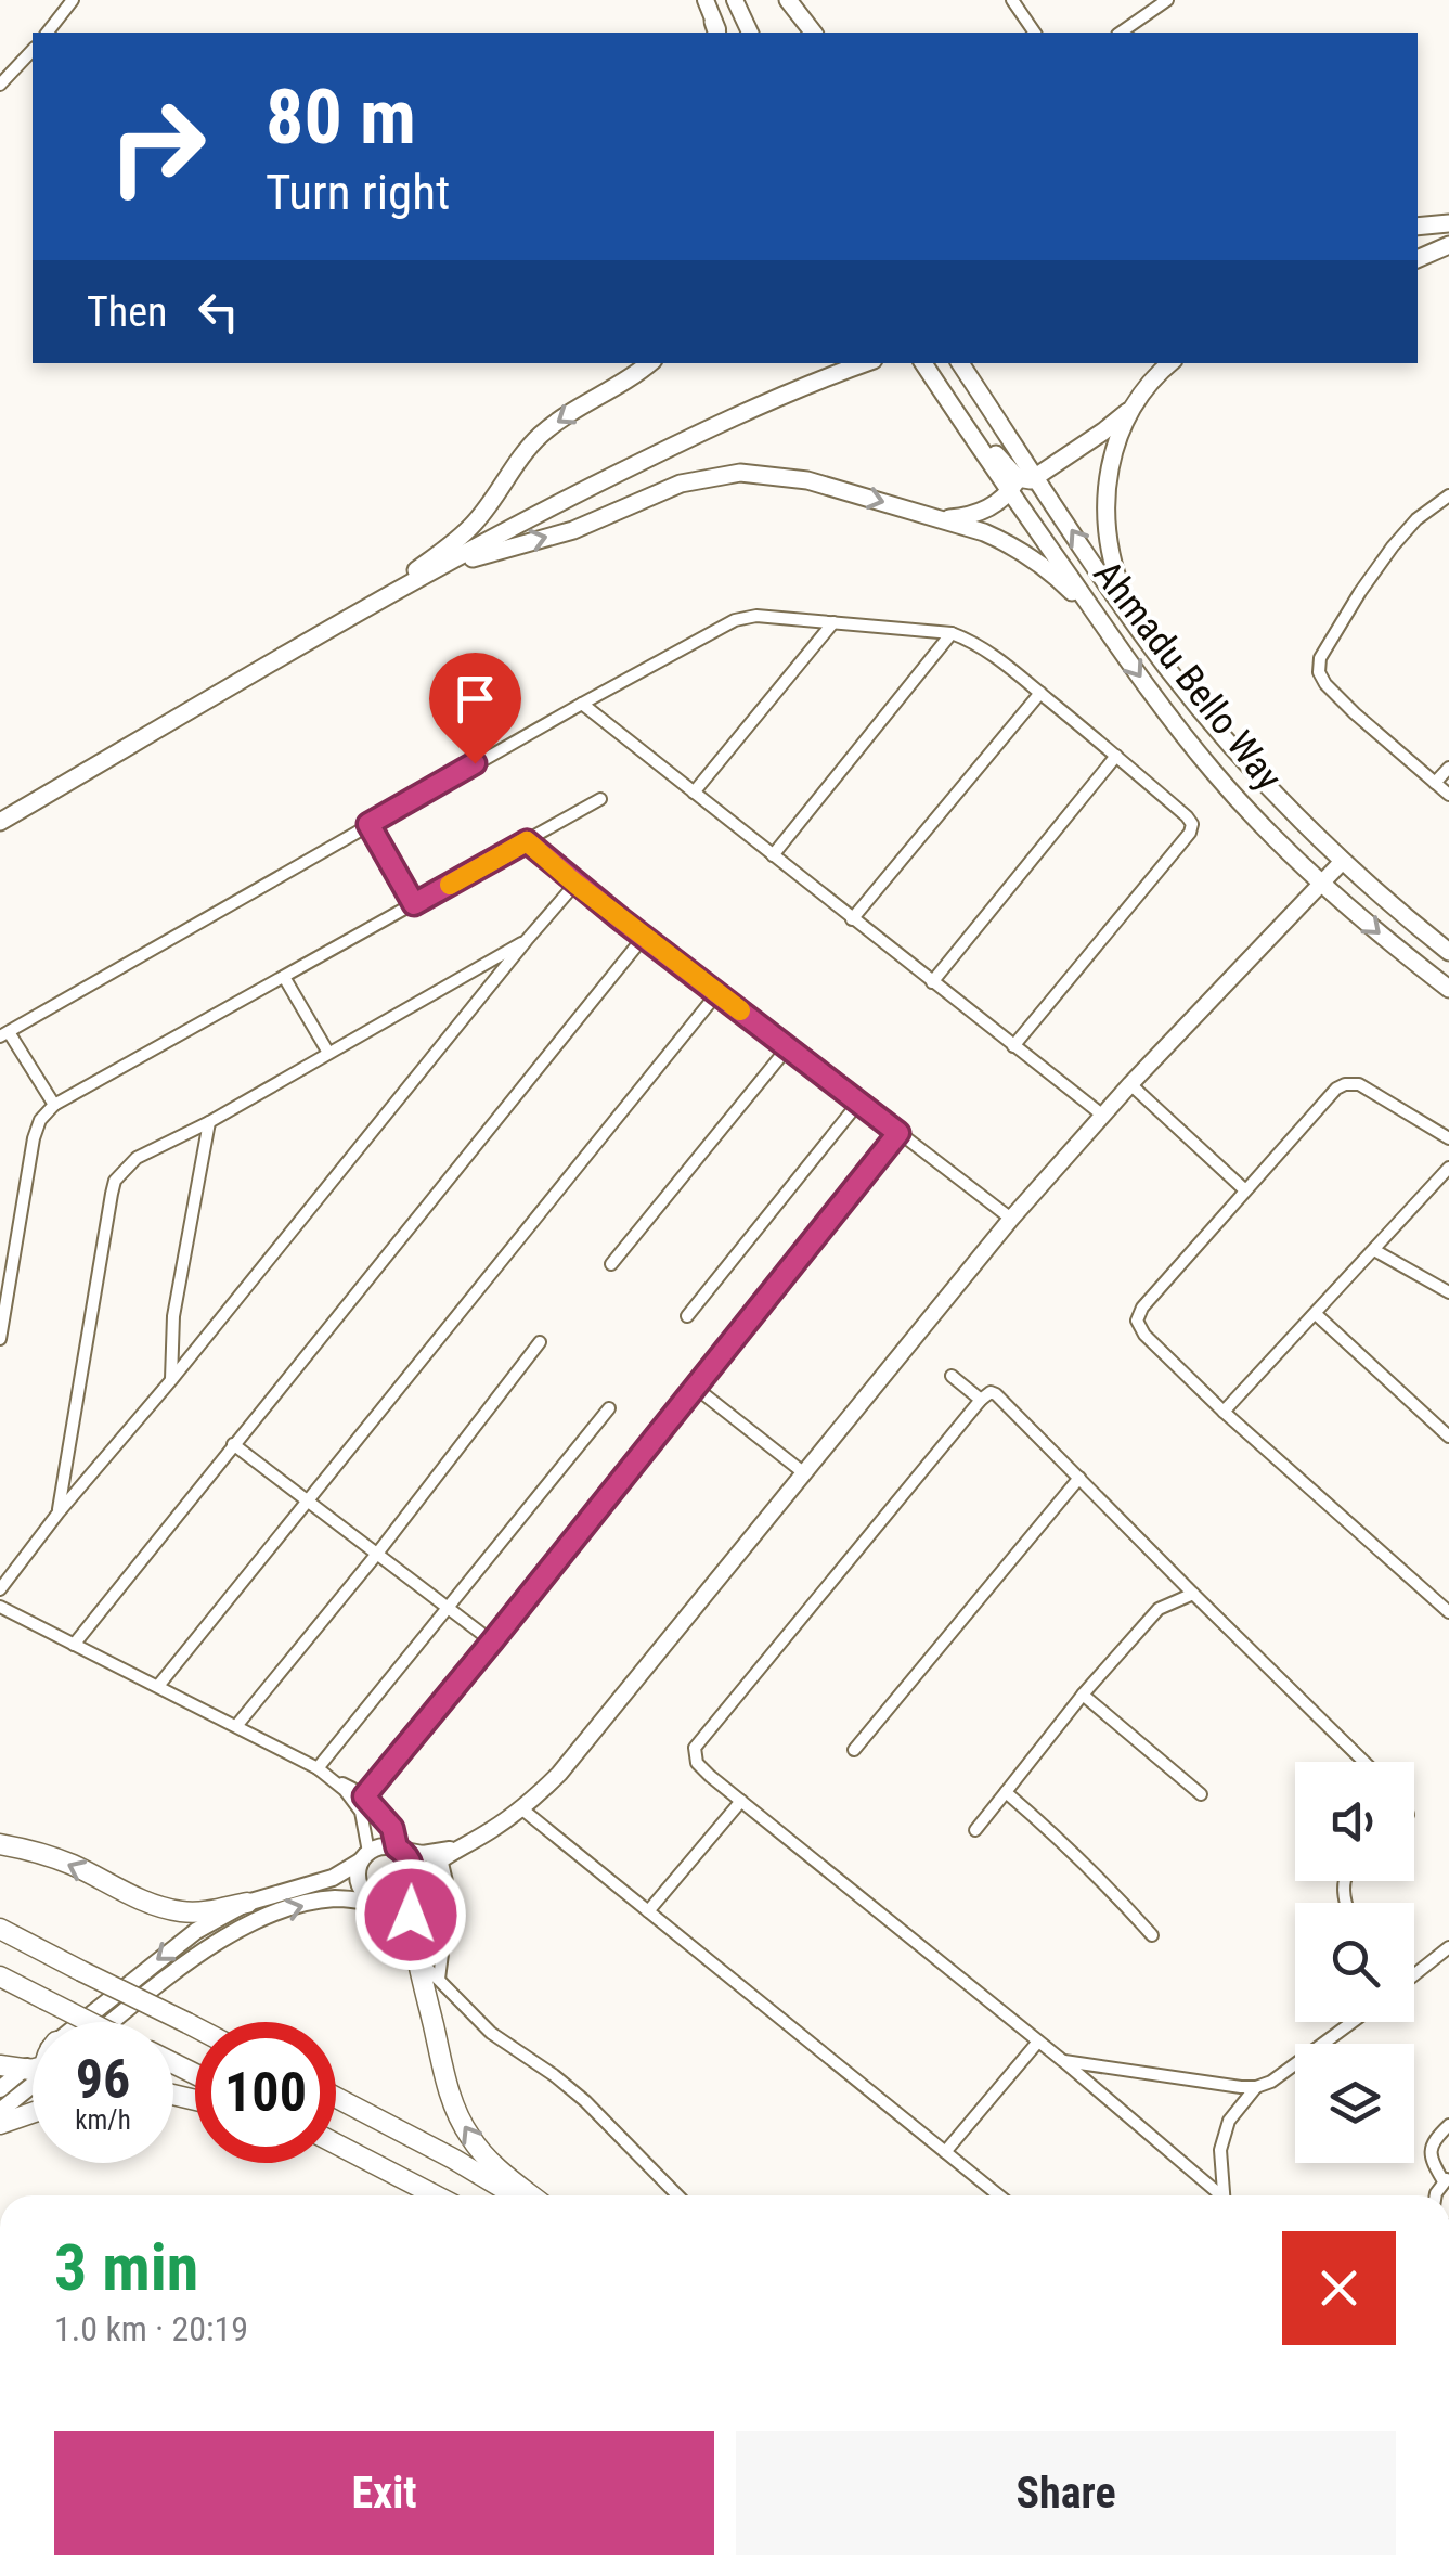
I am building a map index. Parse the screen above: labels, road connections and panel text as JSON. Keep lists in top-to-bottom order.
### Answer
{
  "streets": {
    "main road": ["Ahmadu Bello Way"]
  },
  "page": {
    "turn": ["80 m", "Turn right"],
    "then": "Then",
    "speed": "96 km/h",
    "limit": "100",
    "heading": ["3 min", "1.0 km · 20:19"],
    "buttons": ["Exit", "Share"]
  }
}
